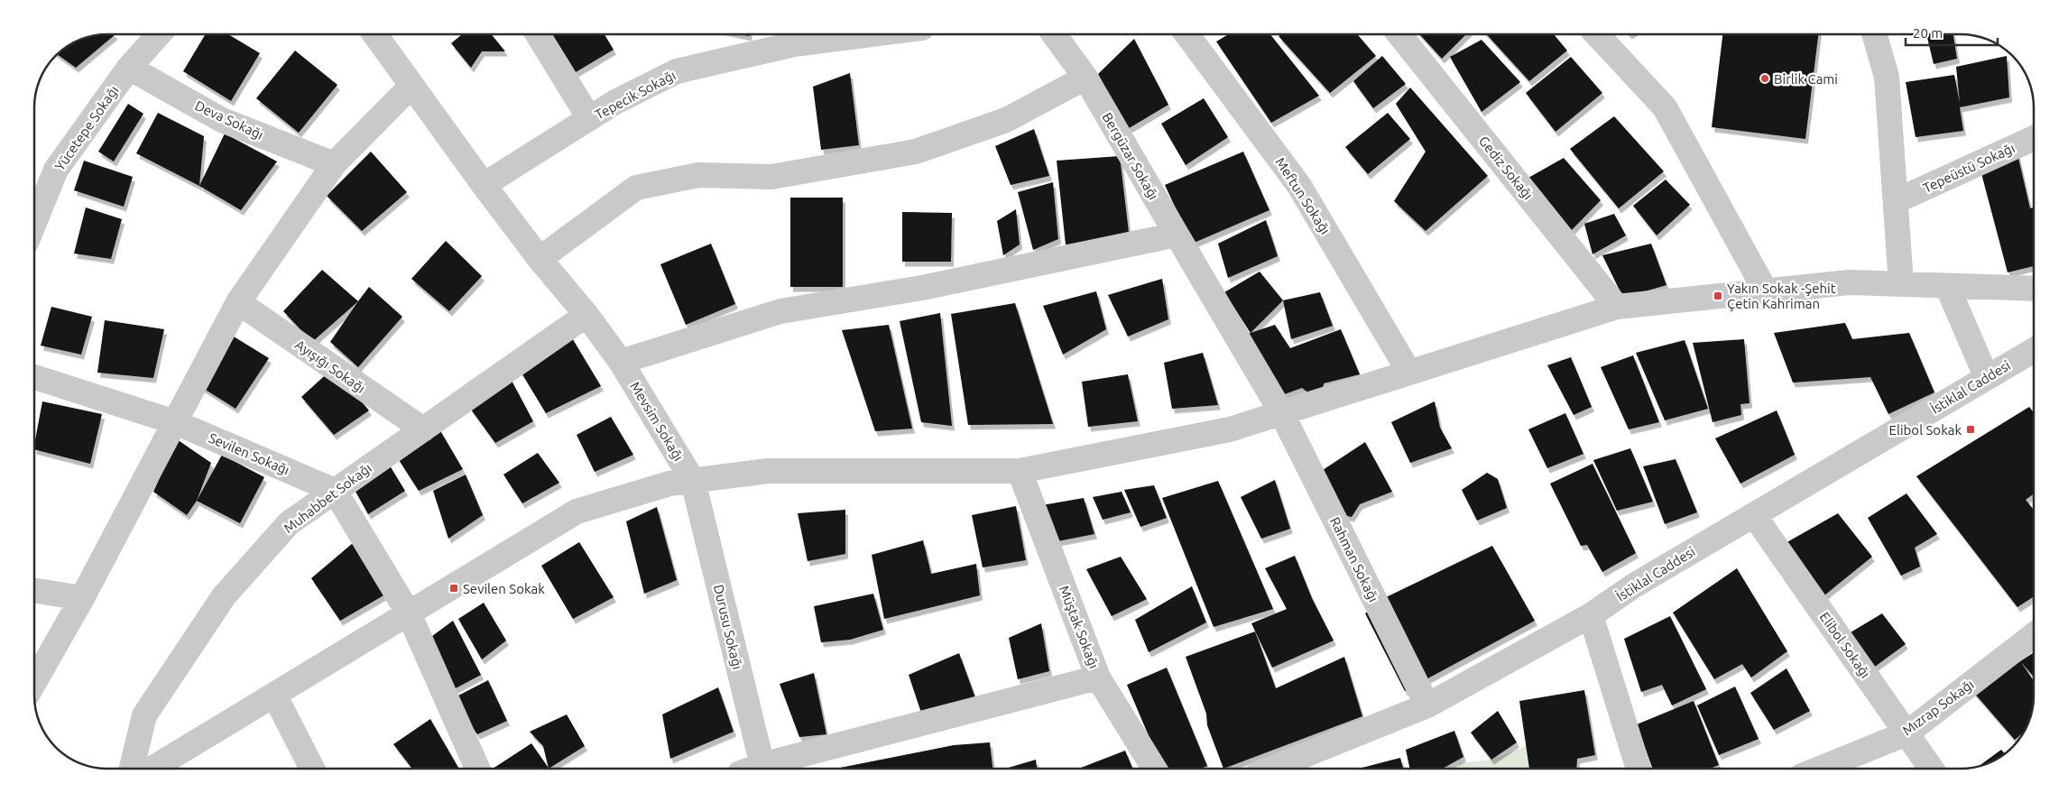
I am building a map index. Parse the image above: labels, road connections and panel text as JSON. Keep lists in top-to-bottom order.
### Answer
{
  "streets": {
    "street": [
      "Tepecik Sokağı",
      "Deva Sokağı",
      "Yücetepe Sokağı",
      "Bergüzar Sokağı",
      "Gediz Sokağı",
      "Tepeüstü Sokağı",
      "Meftun Sokağı",
      "Ayışığı Sokağı",
      "İstiklal Caddesi",
      "Mevsim Sokağı",
      "Sevilen Sokağı",
      "Muhabbet Sokağı",
      "Rahman Sokağı",
      "Durusu Sokağı",
      "Müştak Sokağı",
      "Elibol Sokağı",
      "Mızrap Sokağı"
    ]
  },
  "crossings": [
    ["Deva Sokağı", "Yücetepe Sokağı"],
    ["Bergüzar Sokağı", "Rahman Sokağı"],
    ["Ayışığı Sokağı", "Muhabbet Sokağı"],
    ["İstiklal Caddesi", "Rahman Sokağı"],
    ["İstiklal Caddesi", "Elibol Sokağı"],
    ["Mevsim Sokağı", "Muhabbet Sokağı"],
    ["Mevsim Sokağı", "Durusu Sokağı"],
    ["Sevilen Sokağı", "Muhabbet Sokağı"],
    ["Elibol Sokağı", "Mızrap Sokağı"]
  ],
  "places": {
    "other": ["Birlik Cami"],
    "transit": ["Yakın Sokak -Şehit Çetin Kahriman", "Elibol Sokak", "Sevilen Sokak"]
  },
  "scale_bar": "20 m"
}
